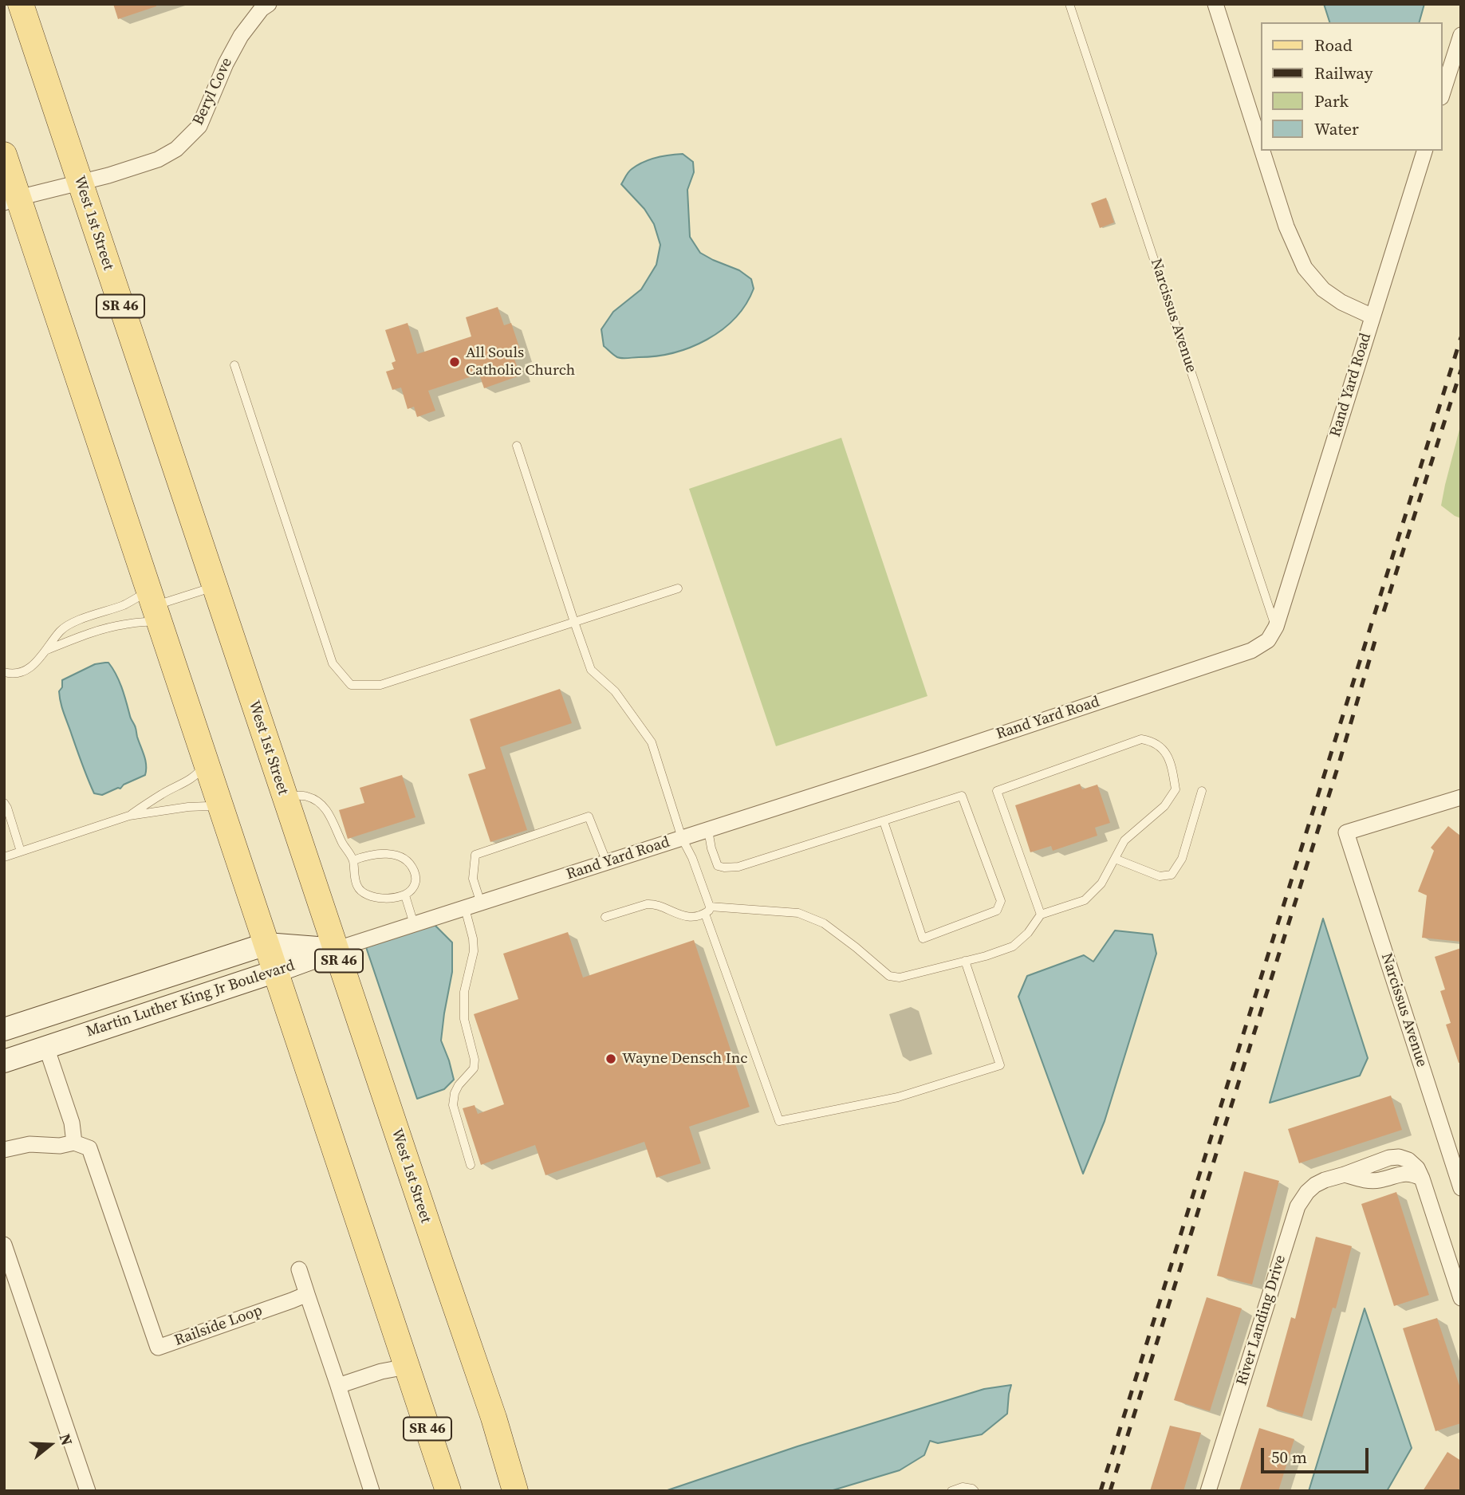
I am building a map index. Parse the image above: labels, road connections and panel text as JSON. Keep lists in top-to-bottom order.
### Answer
{
  "streets": {
    "main road": ["West 1st Street", "SR 46", "Martin Luther King Jr Boulevard"],
    "street": [
      "Beryl Cove",
      "Narcissus Avenue",
      "Rand Yard Road",
      "River Landing Drive",
      "Railside Loop"
    ]
  },
  "crossings": [
    ["Beryl Cove", "West 1st Street"],
    ["Beryl Cove", "SR 46"],
    ["West 1st Street", "Rand Yard Road"],
    ["West 1st Street", "Martin Luther King Jr Boulevard"],
    ["SR 46", "Martin Luther King Jr Boulevard"],
    ["Narcissus Avenue", "Rand Yard Road"],
    ["Rand Yard Road", "Martin Luther King Jr Boulevard"]
  ],
  "places": ["All Souls Catholic Church", "Wayne Densch Inc"],
  "legend": [
    "Road",
    "Railway",
    "Park",
    "Water"
  ],
  "scale_bar": "50 m",
  "north": "right"
}
